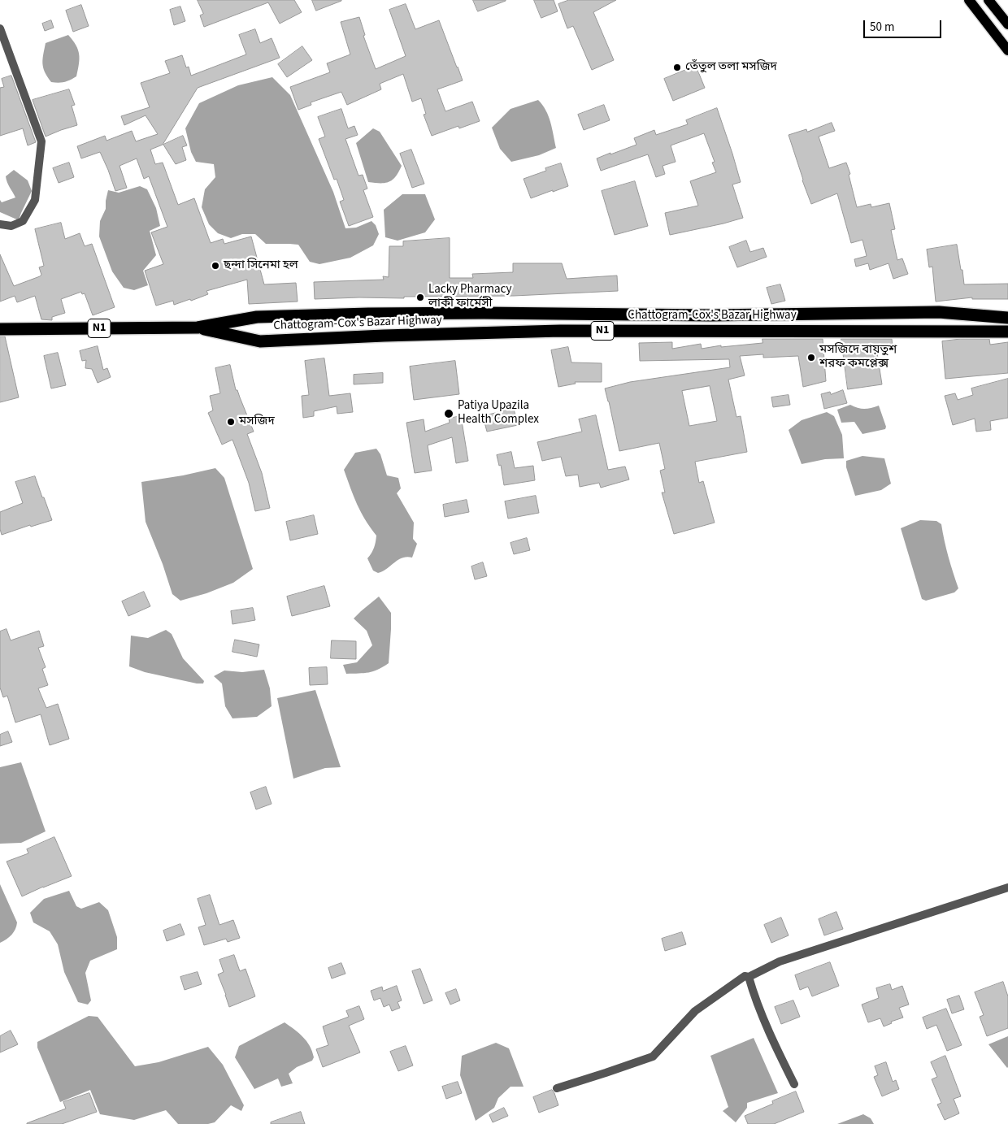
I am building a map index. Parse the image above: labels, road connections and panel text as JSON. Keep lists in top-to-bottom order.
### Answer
{
  "streets": {
    "highway": ["Chattogram-Cox's Bazar Highway", "N1"]
  },
  "places": [
    "তেঁতুল তলা মসজিদ",
    "ছন্দা সিনেমা হল",
    "Lacky Pharmacy লাকী ফার্মেসী",
    "মসজিদে বায়তুশ শরফ কমপ্লেক্স",
    "Patiya Upazila Health Complex",
    "মসজিদ"
  ],
  "scale_bar": "50 m"
}
